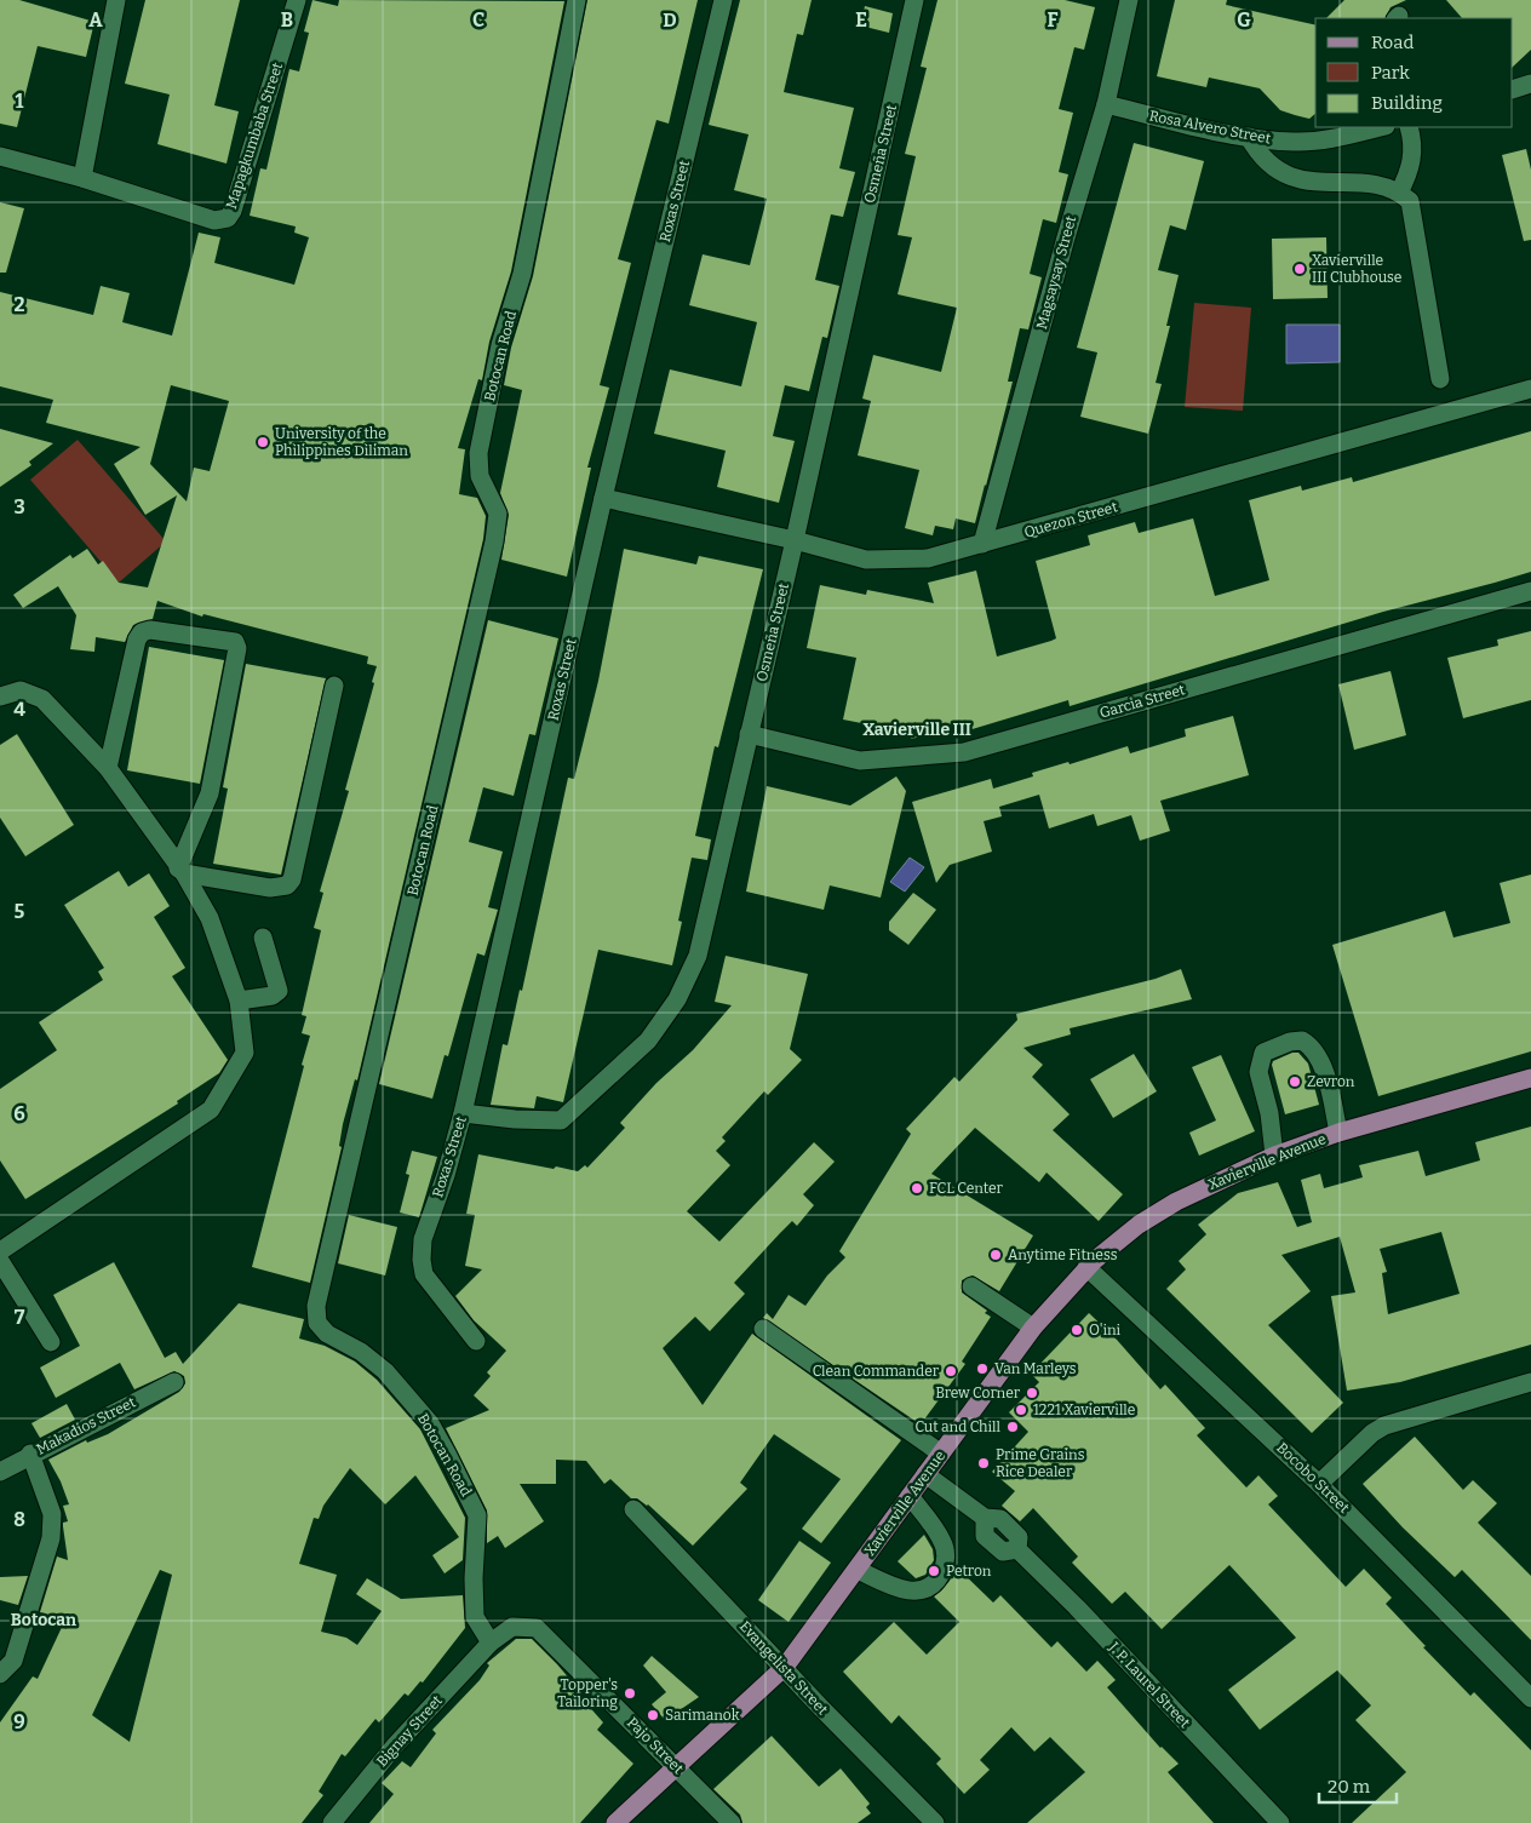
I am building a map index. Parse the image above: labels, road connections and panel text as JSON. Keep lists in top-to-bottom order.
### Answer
{
  "streets": {
    "main road": ["Xavierville Avenue"],
    "street": [
      "Rosa Alvero Street",
      "Mapagkumbaba Street",
      "Osmeña Street",
      "Roxas Street",
      "Magsaysay Street",
      "Botocan Road",
      "Quezon Street",
      "Garcia Street",
      "Makadios Street",
      "Bocobo Street",
      "Evangelista Street",
      "J. P. Laurel Street",
      "Bignay Street",
      "Pajo Street"
    ]
  },
  "crossings": [
    ["Rosa Alvero Street", "Magsaysay Street"],
    ["Osmeña Street", "Roxas Street"],
    ["Osmeña Street", "Quezon Street"],
    ["Osmeña Street", "Garcia Street"],
    ["Roxas Street", "Quezon Street"],
    ["Magsaysay Street", "Quezon Street"],
    ["Botocan Road", "Bignay Street"],
    ["Botocan Road", "Pajo Street"],
    ["Xavierville Avenue", "Bocobo Street"],
    ["Xavierville Avenue", "Evangelista Street"],
    ["Xavierville Avenue", "J. P. Laurel Street"],
    ["Xavierville Avenue", "Pajo Street"],
    ["Bignay Street", "Pajo Street"]
  ],
  "districts": ["Xavierville III", "Botocan"],
  "places": [
    "Xavierville III Clubhouse",
    "University of the Philippines Diliman",
    "Zevron",
    "FCL Center",
    "Anytime Fitness",
    "O'ini",
    "Van Marleys",
    "Clean Commander",
    "Brew Corner",
    "1221 Xavierville",
    "Cut and Chill",
    "Prime Grains Rice Dealer",
    "Petron",
    "Topper's Tailoring",
    "Sarimanok"
  ],
  "legend": ["Road", "Park", "Building"],
  "scale_bar": "20 m",
  "grid": {
    "columns": [
      "A",
      "B",
      "C",
      "D",
      "E",
      "F",
      "G"
    ],
    "rows": [
      "1",
      "2",
      "3",
      "4",
      "5",
      "6",
      "7",
      "8",
      "9"
    ]
  }
}
